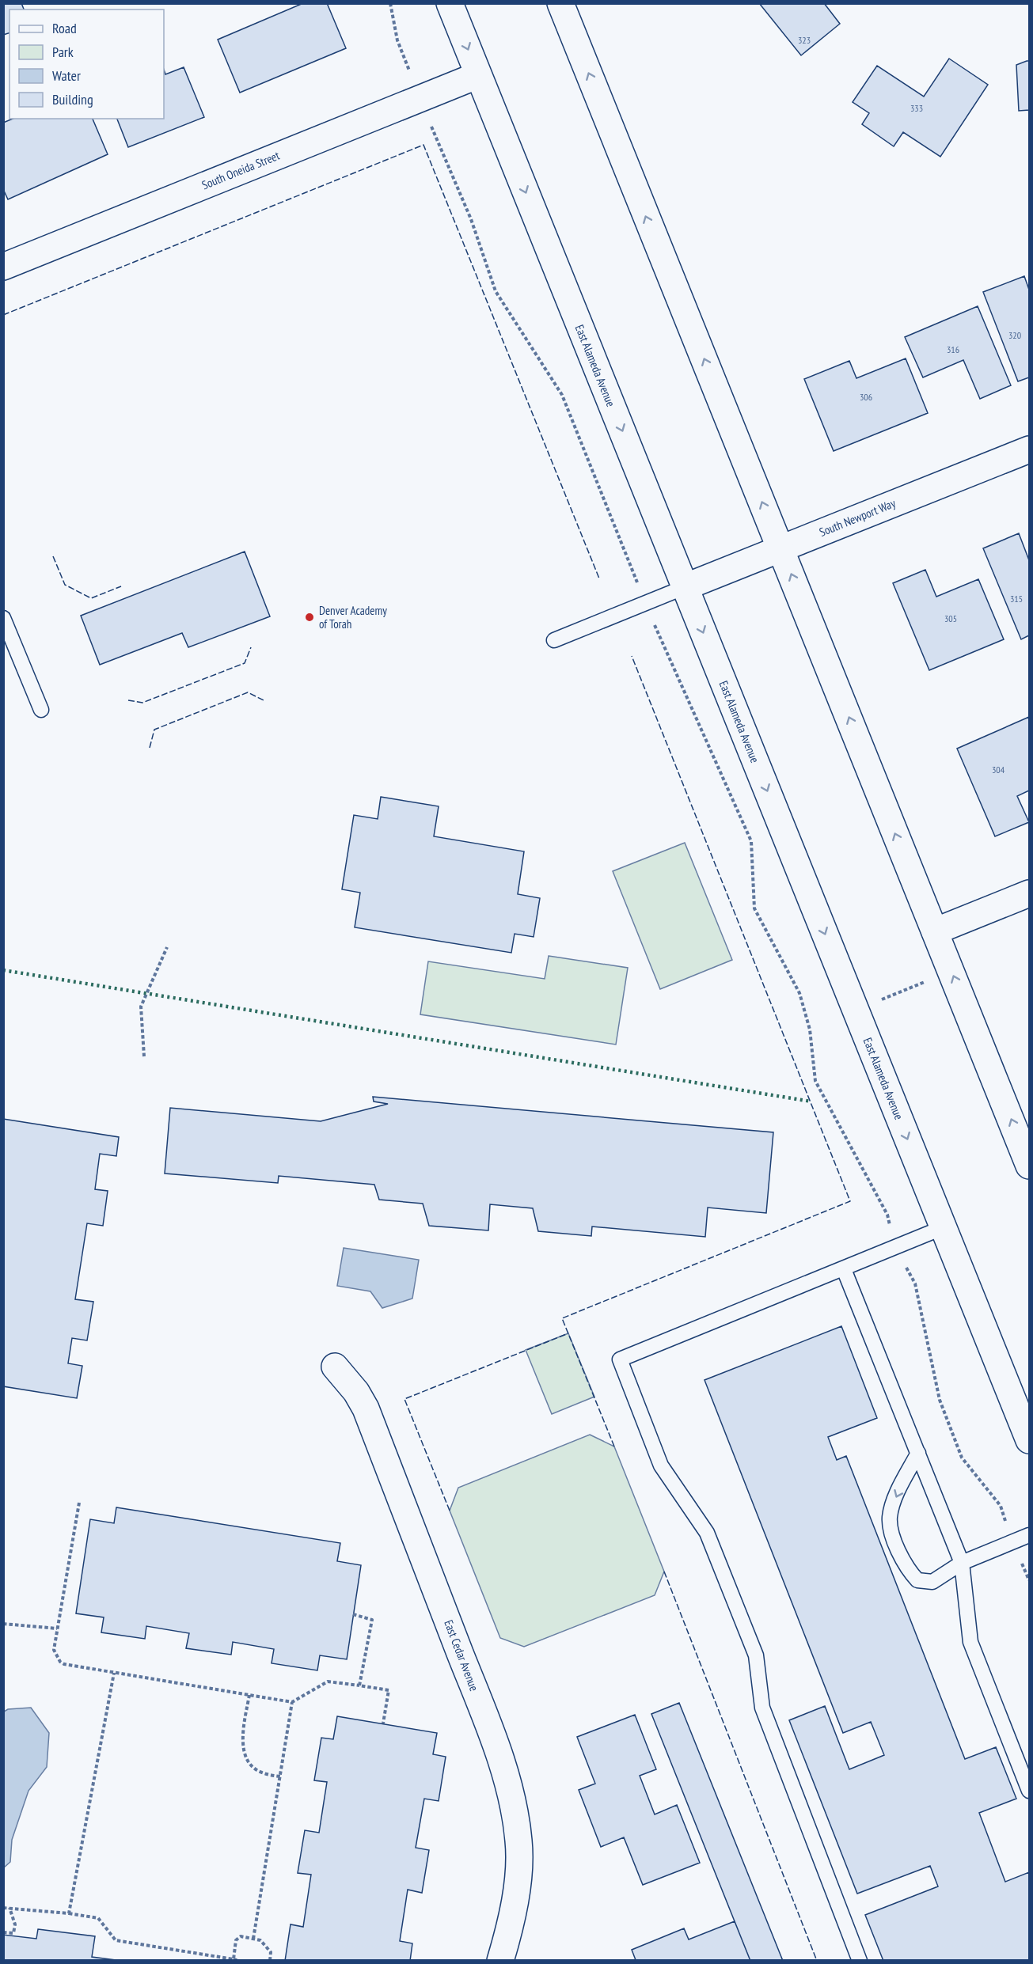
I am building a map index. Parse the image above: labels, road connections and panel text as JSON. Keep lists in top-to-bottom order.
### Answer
{
  "streets": {
    "main road": [
      "South Oneida Street",
      "East Alameda Avenue",
      "South Newport Way",
      "East Cedar Avenue"
    ]
  },
  "crossings": [
    ["South Oneida Street", "East Alameda Avenue"],
    ["East Alameda Avenue", "South Newport Way"]
  ],
  "places": ["Denver Academy of Torah"],
  "house_numbers": [
    "323",
    "333",
    "320",
    "316",
    "306",
    "315",
    "305",
    "304"
  ],
  "legend": [
    "Road",
    "Park",
    "Water",
    "Building"
  ]
}
